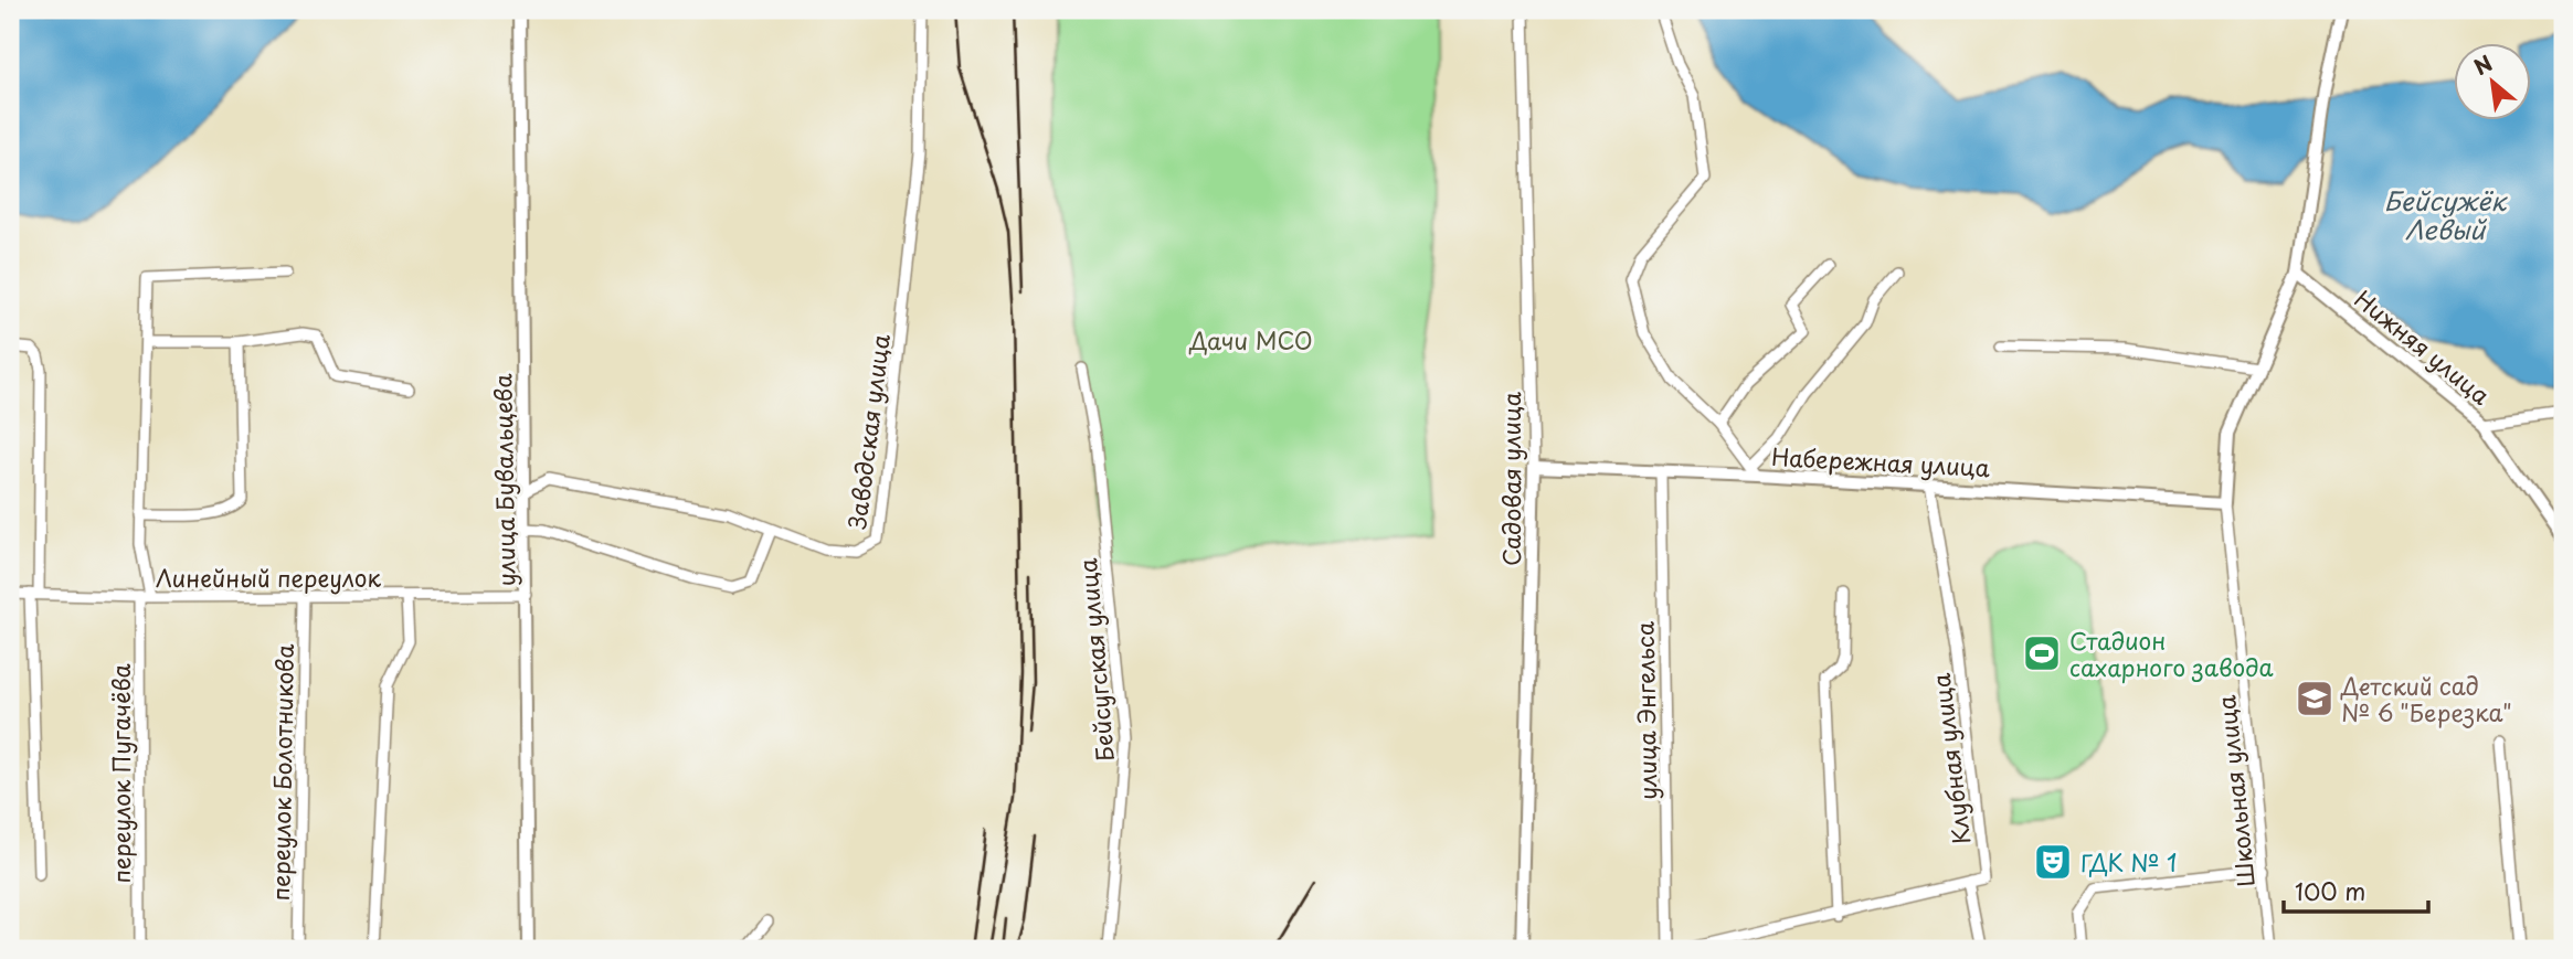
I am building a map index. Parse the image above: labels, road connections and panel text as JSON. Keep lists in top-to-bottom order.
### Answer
{
  "streets": {
    "street": [
      "Нижняя улица",
      "Заводская улица",
      "Набережная улица",
      "Садовая улица",
      "улица Бувальцева",
      "Линейный переулок",
      "Бейсугская улица",
      "улица Энгельса",
      "Клубная улица",
      "переулок Болотникова",
      "переулок Пугачёва",
      "Школьная улица"
    ]
  },
  "crossings": [
    ["Нижняя улица", "Школьная улица"],
    ["Заводская улица", "улица Бувальцева"],
    ["Набережная улица", "Садовая улица"],
    ["Набережная улица", "улица Энгельса"],
    ["Набережная улица", "Клубная улица"],
    ["Набережная улица", "Школьная улица"],
    ["улица Бувальцева", "Линейный переулок"],
    ["Линейный переулок", "переулок Болотникова"],
    ["Линейный переулок", "переулок Пугачёва"]
  ],
  "water": ["Бейсужёк Левый"],
  "parks": ["Дачи МСО"],
  "places": {
    "sports": ["Стадион сахарного завода"],
    "school or university": ["Детский сад № 6 \"Березка\""],
    "theatre": ["ГДК № 1"]
  },
  "scale_bar": "100 m",
  "north": "top left"
}
